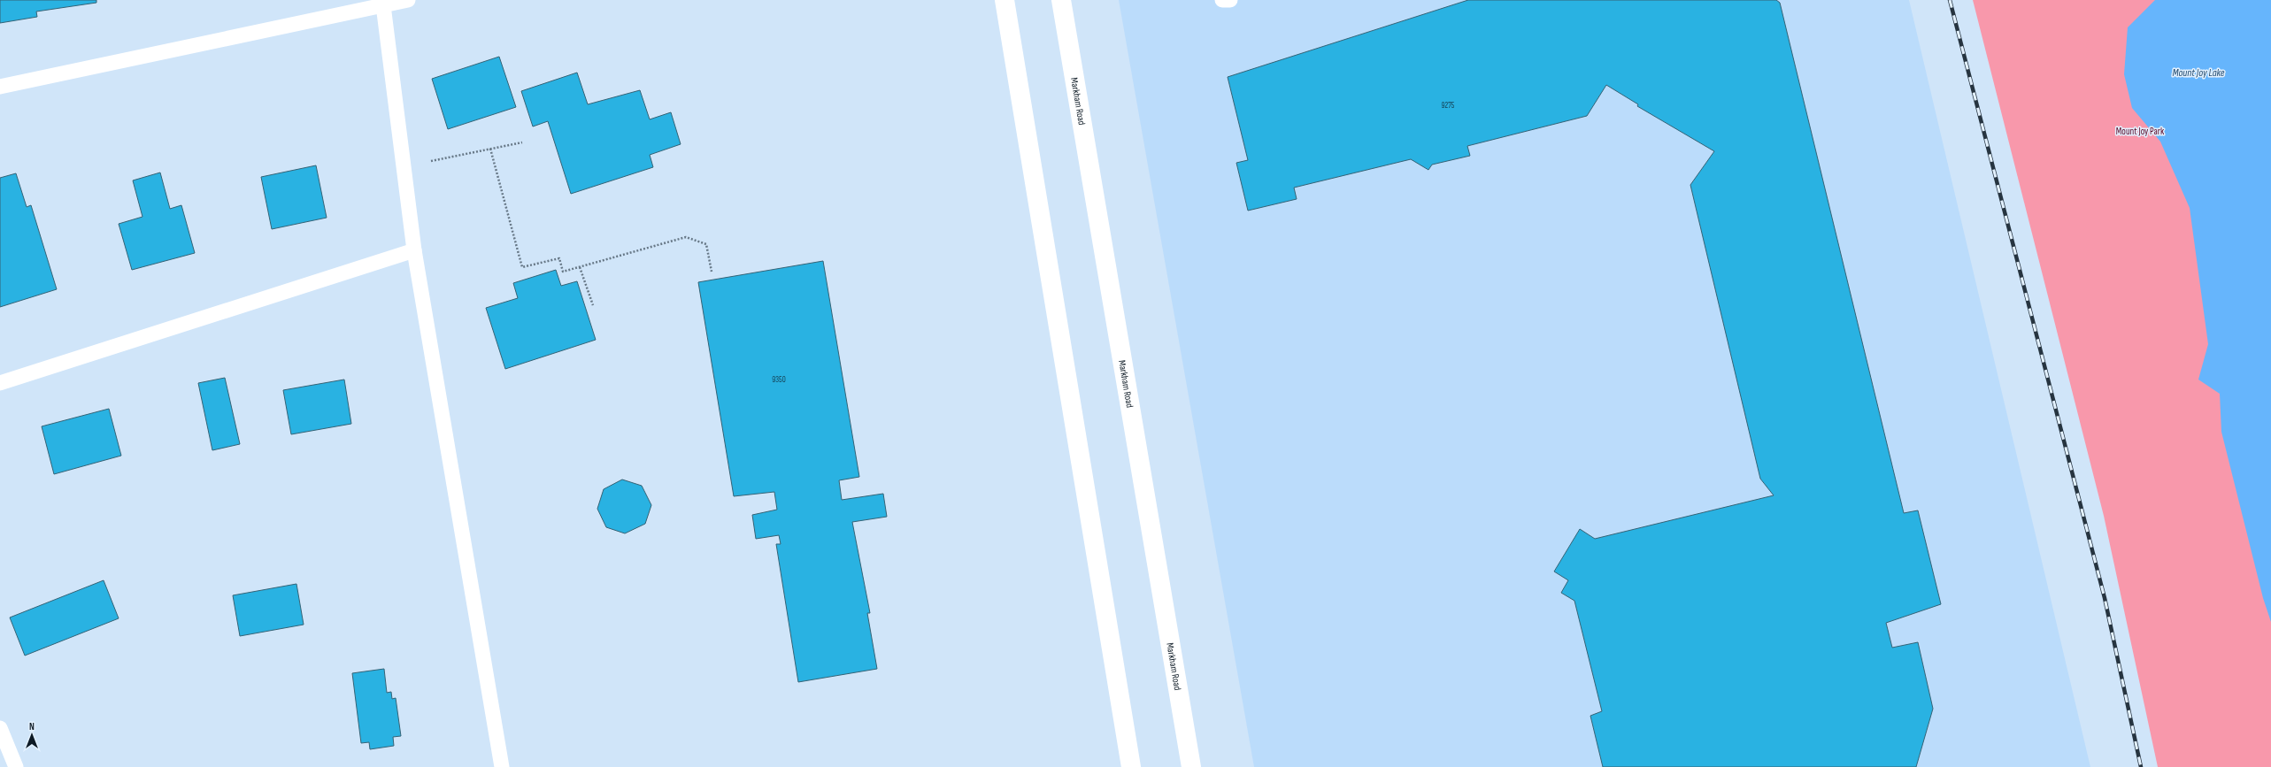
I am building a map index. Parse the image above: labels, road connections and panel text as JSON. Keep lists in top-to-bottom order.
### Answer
{
  "streets": {
    "main road": ["Markham Road"]
  },
  "water": ["Mount Joy Lake"],
  "parks": ["Mount Joy Park"],
  "house_numbers": ["9275", "9350"],
  "north": "top"
}
